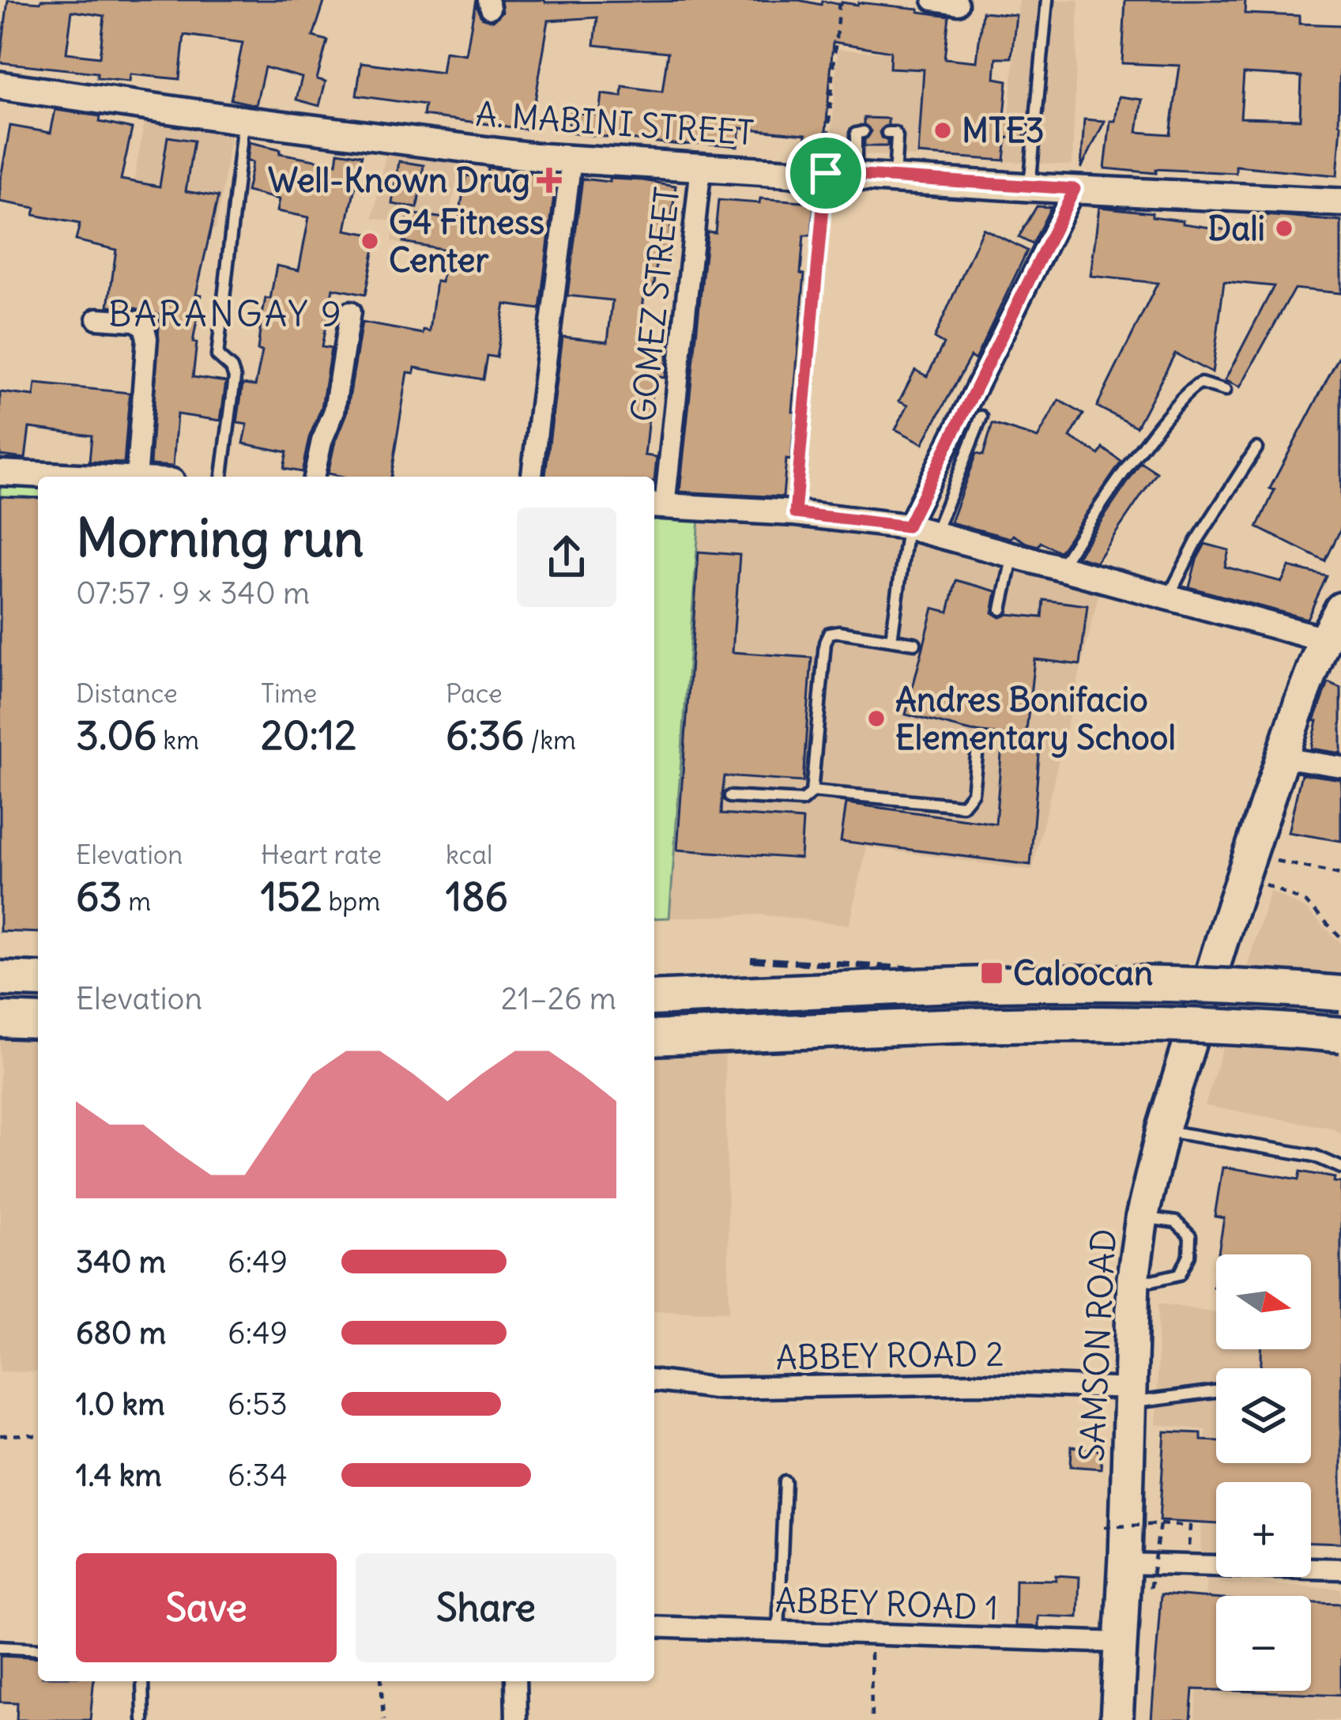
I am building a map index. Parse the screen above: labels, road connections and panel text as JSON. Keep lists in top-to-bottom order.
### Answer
{
  "streets": {
    "highway": ["SAMSON ROAD"],
    "main road": ["A. MABINI STREET"],
    "street": ["GOMEZ STREET", "ABBEY ROAD 2", "ABBEY ROAD 1"]
  },
  "crossings": [
    ["A. MABINI STREET", "GOMEZ STREET"],
    ["SAMSON ROAD", "ABBEY ROAD 2"],
    ["SAMSON ROAD", "ABBEY ROAD 1"]
  ],
  "districts": ["BARANGAY 9"],
  "places": {
    "other": [
      "MTE3",
      "Dali",
      "G4 Fitness Center",
      "Andres Bonifacio Elementary School"
    ],
    "health": ["Well-Known Drug"],
    "transit": ["Caloocan"]
  },
  "north": "right",
  "page": {
    "heading": ["Morning run", "07:57 · 9 × 340 m"],
    "stats": [
      ["Distance", "3.06 km"],
      ["Time", "20:12"],
      ["Pace", "6:36 /km"],
      ["Elevation", "63 m"],
      ["Heart rate", "152 bpm"],
      ["kcal", "186"]
    ],
    "chart": ["Elevation", "21–26 m"],
    "list": [
      {
        "name": "340 m",
        "note": "6:49"
      },
      {
        "name": "680 m",
        "note": "6:49"
      },
      {
        "name": "1.0 km",
        "note": "6:53"
      },
      {
        "name": "1.4 km",
        "note": "6:34"
      }
    ],
    "map_buttons": ["+", "−"],
    "buttons": ["Save", "Share"]
  }
}
